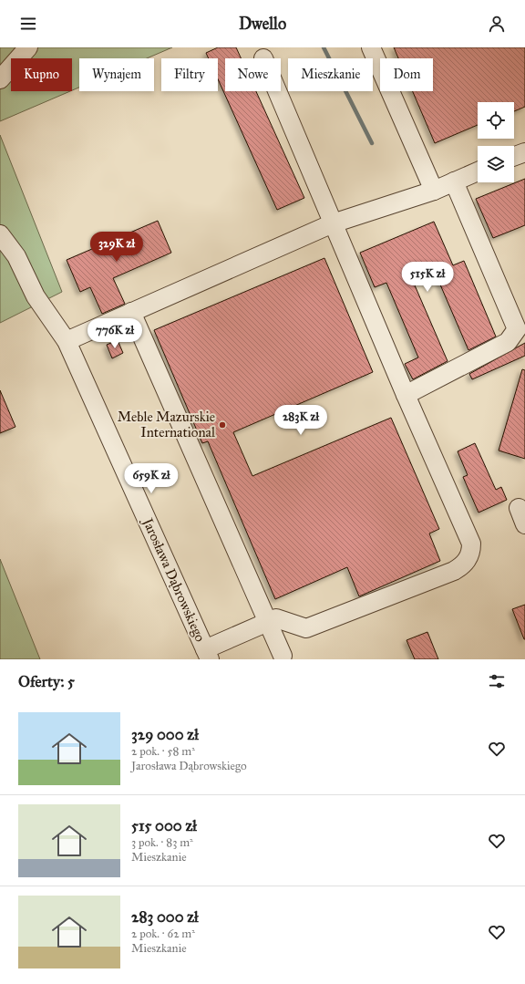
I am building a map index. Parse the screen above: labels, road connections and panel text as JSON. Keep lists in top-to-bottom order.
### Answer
{
  "streets": {
    "street": ["Jarosława Dąbrowskiego"]
  },
  "places": ["Meble Mazurskie International"],
  "page": {
    "header": "Dwello",
    "chip": [
      "Kupno",
      "Wynajem",
      "Filtry",
      "Nowe",
      "Mieszkanie",
      "Dom"
    ],
    "price": [
      "329K zł",
      "515K zł",
      "776K zł",
      "283K zł",
      "659K zł"
    ],
    "heading": "Oferty: 5",
    "list": [
      {
        "name": "329 000 zł",
        "note": "2 pok. · 58 m² · Jarosława Dąbrowskiego"
      },
      {
        "name": "515 000 zł",
        "note": "3 pok. · 83 m² · Mieszkanie"
      },
      {
        "name": "283 000 zł",
        "note": "2 pok. · 62 m² · Mieszkanie"
      }
    ]
  }
}
